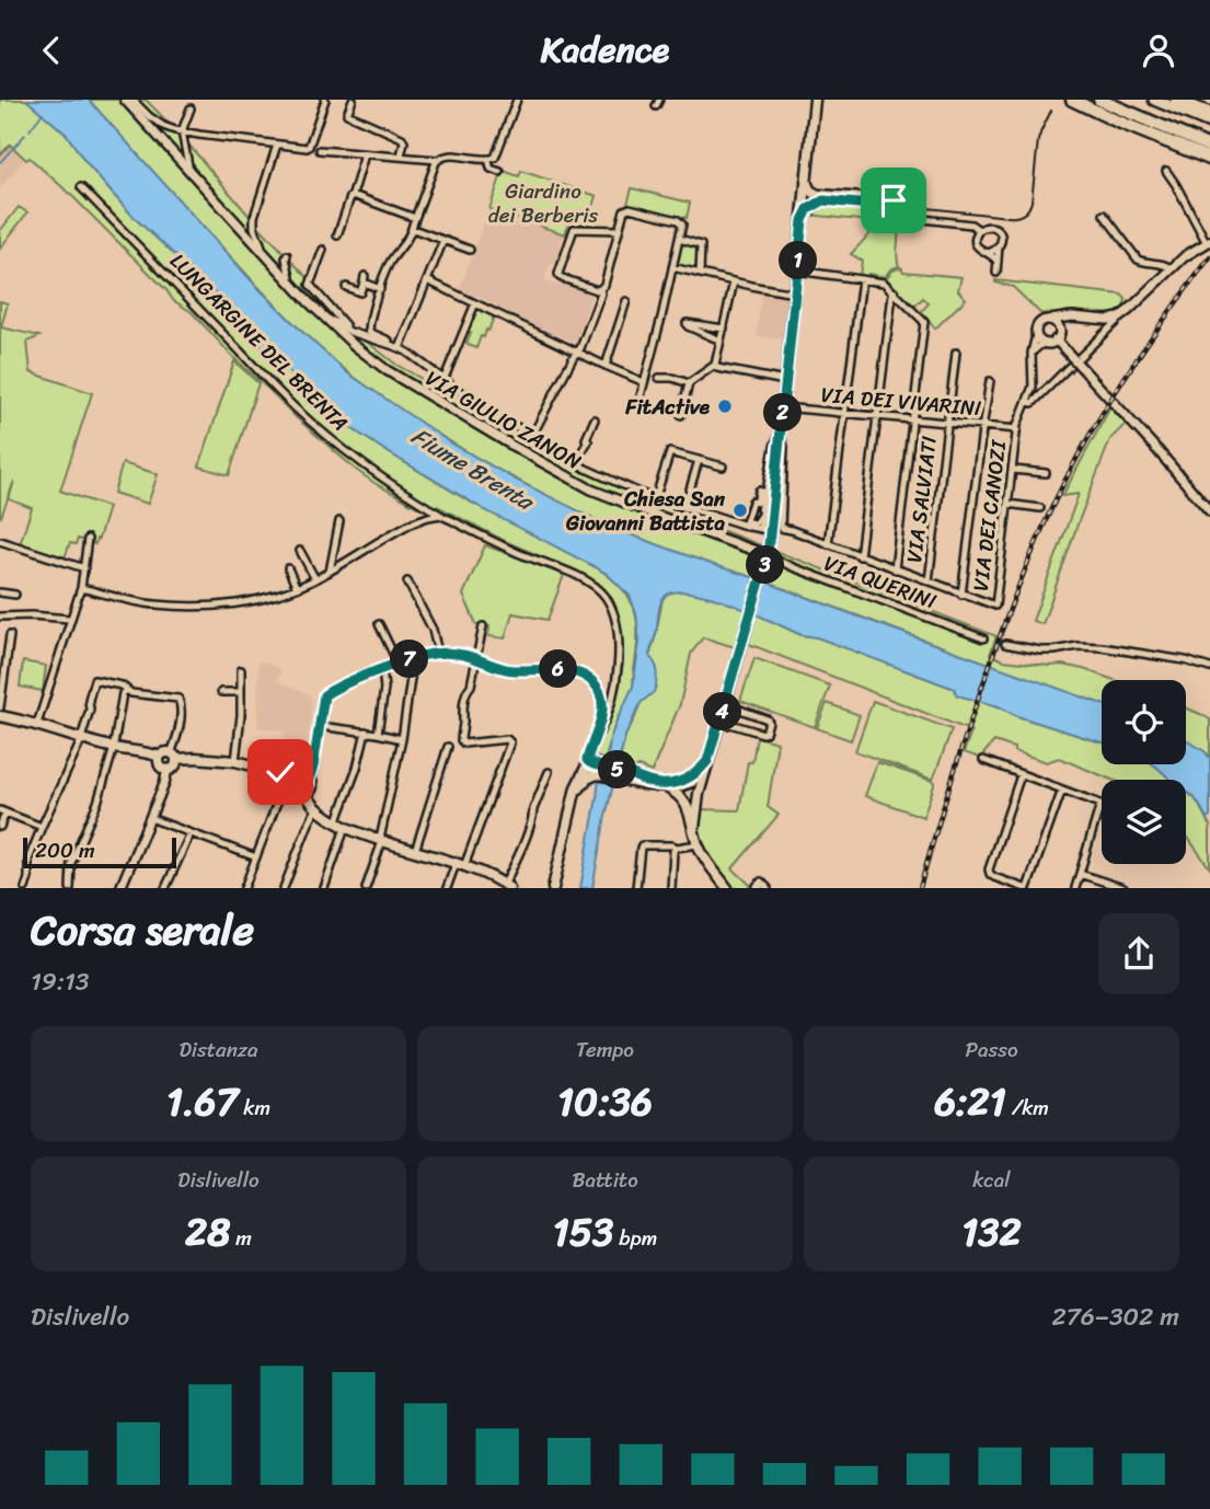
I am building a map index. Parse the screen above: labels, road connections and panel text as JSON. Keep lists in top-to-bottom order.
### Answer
{
  "streets": {
    "street": [
      "LUNGARGINE DEL BRENTA",
      "VIA DEI VIVARINI",
      "VIA GIULIO ZANON",
      "VIA SALVIATI",
      "VIA DEI CANOZI",
      "VIA QUERINI"
    ]
  },
  "crossings": [
    ["VIA DEI VIVARINI", "VIA SALVIATI"],
    ["VIA DEI VIVARINI", "VIA DEI CANOZI"],
    ["VIA GIULIO ZANON", "VIA SALVIATI"],
    ["VIA GIULIO ZANON", "VIA DEI CANOZI"],
    ["VIA GIULIO ZANON", "VIA QUERINI"]
  ],
  "water": ["Fiume Brenta"],
  "parks": ["Giardino dei Berberis"],
  "places": ["FitActive", "Chiesa San Giovanni Battista"],
  "scale_bar": "200 m",
  "page": {
    "header": "Kadence",
    "pins": [
      "1",
      "2",
      "3",
      "7",
      "6",
      "4",
      "5"
    ],
    "scale": "200 m",
    "heading": ["Corsa serale", "19:13"],
    "stats": [
      ["Distanza", "1.67 km"],
      ["Tempo", "10:36"],
      ["Passo", "6:21 /km"],
      ["Dislivello", "28 m"],
      ["Battito", "153 bpm"],
      ["kcal", "132"]
    ],
    "chart": ["Dislivello", "276–302 m"]
  }
}
